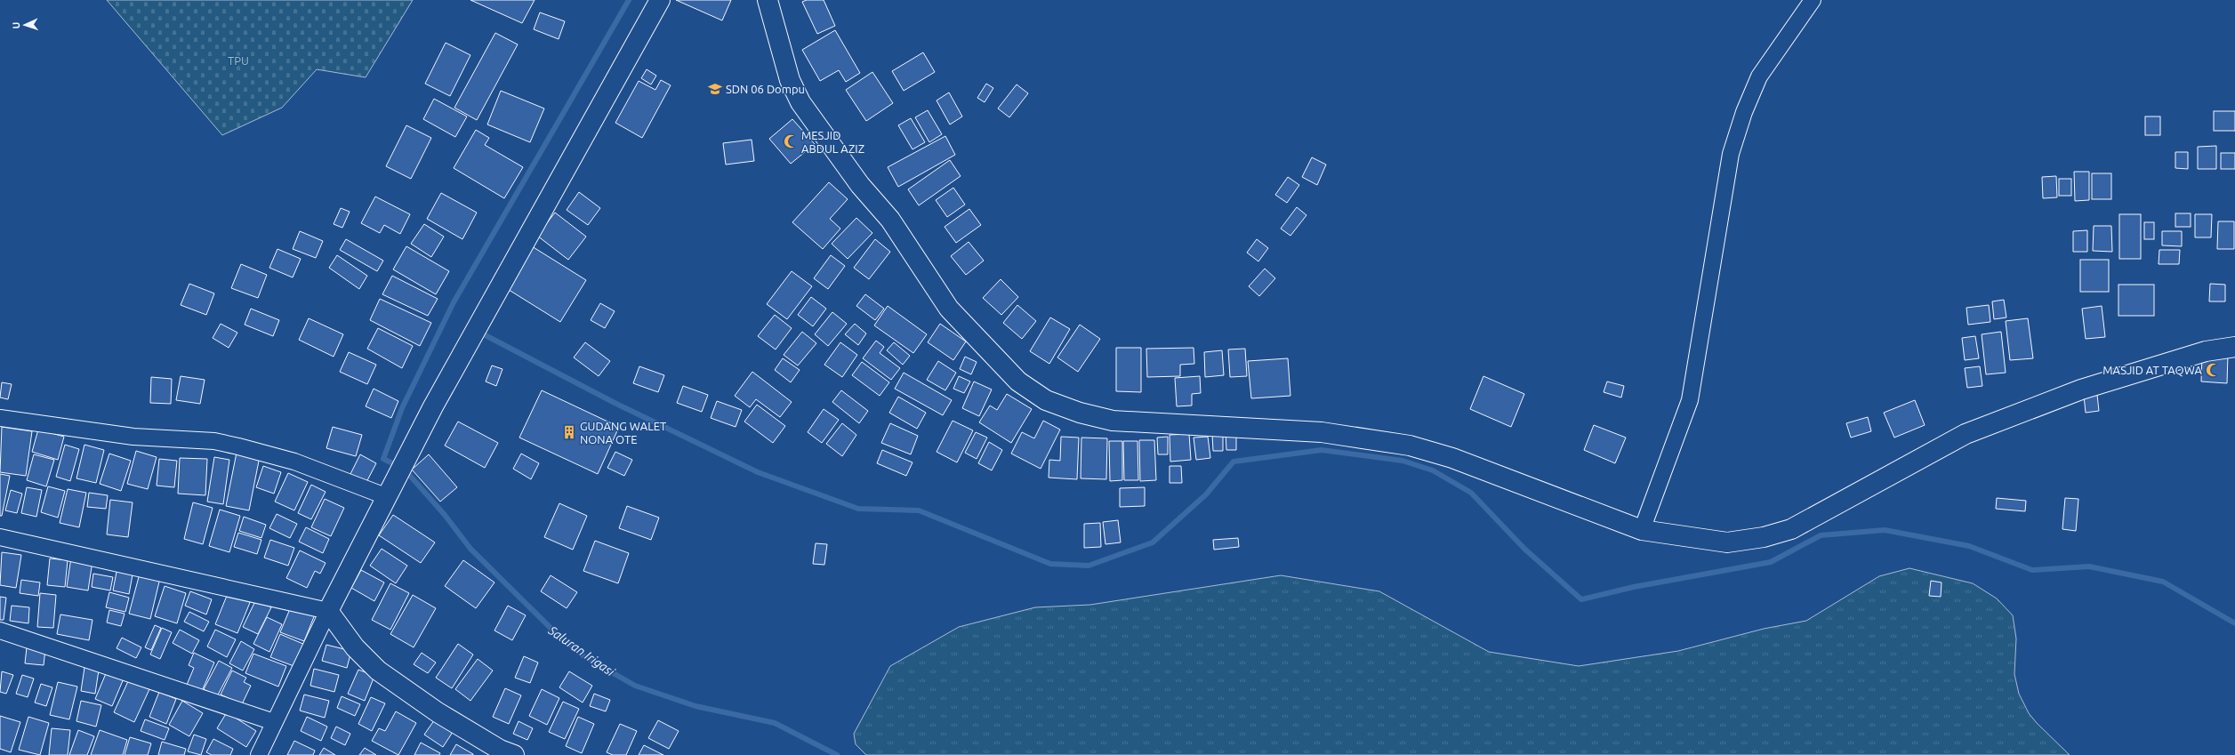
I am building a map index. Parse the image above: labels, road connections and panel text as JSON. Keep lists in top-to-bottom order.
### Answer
{
  "water": ["Saluran Irigasi"],
  "parks": ["TPU"],
  "places": {
    "school or university": ["SDN 06 Dompu"],
    "mosque": ["MESJID ABDUL AZIZ", "MASJID AT TAQWA"],
    "building": ["GUDANG WALET NONA OTE"]
  },
  "north": "left"
}
